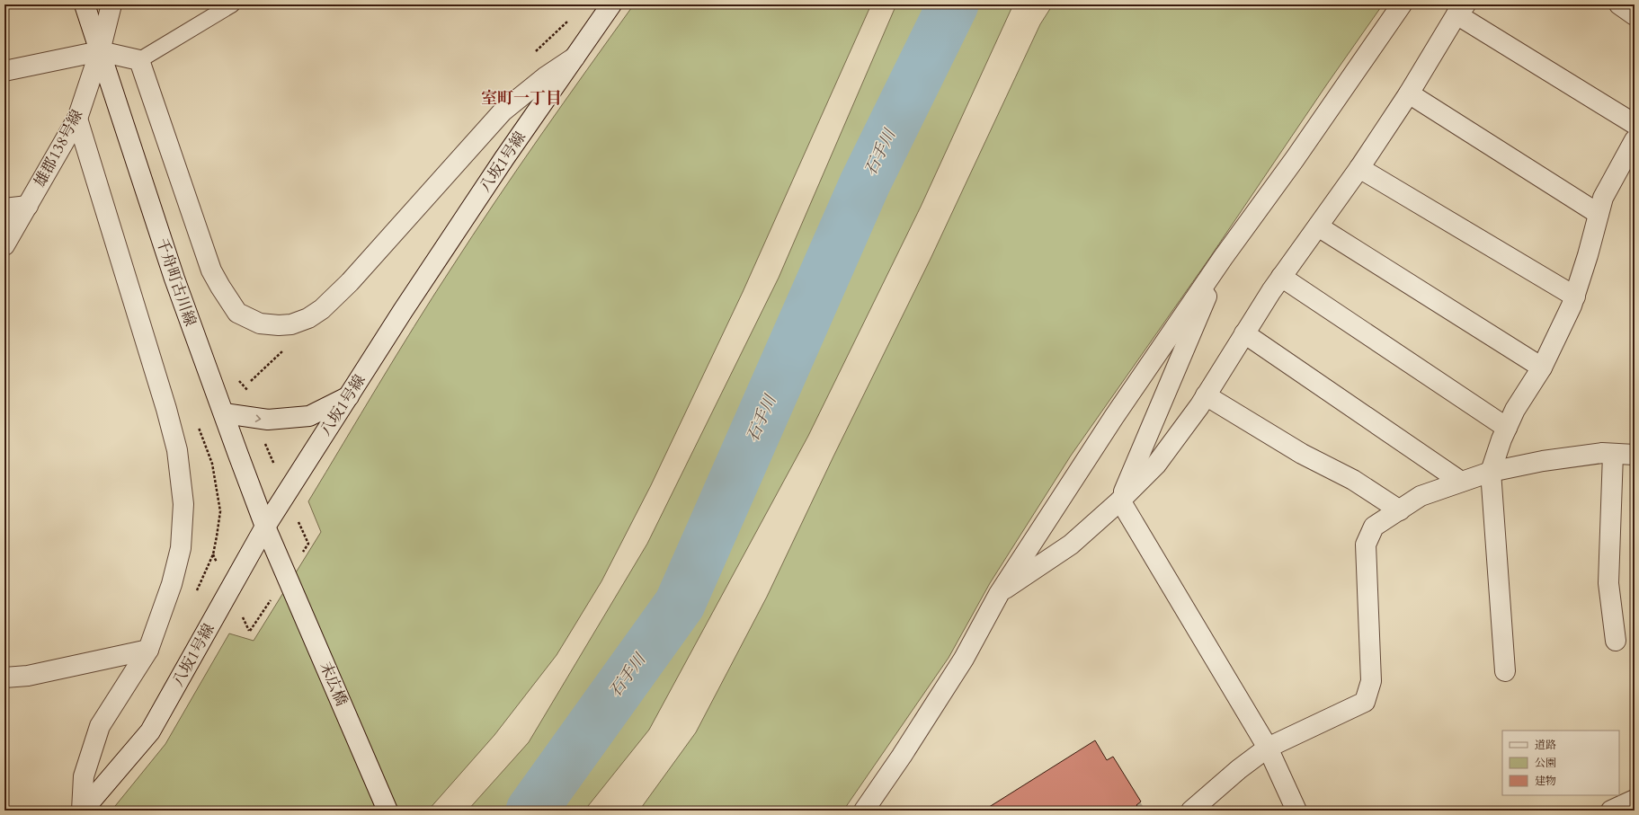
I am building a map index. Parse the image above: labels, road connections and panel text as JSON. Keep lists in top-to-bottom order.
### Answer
{
  "streets": {
    "street": [
      "雄郡138号線",
      "八坂1号線",
      "千舟町古川線",
      "末広橋"
    ]
  },
  "crossings": [
    ["雄郡138号線", "千舟町古川線"],
    ["八坂1号線", "千舟町古川線"],
    ["千舟町古川線", "末広橋"]
  ],
  "districts": ["室町一丁目"],
  "water": ["石手川"],
  "legend": ["道路", "公園", "建物"]
}
